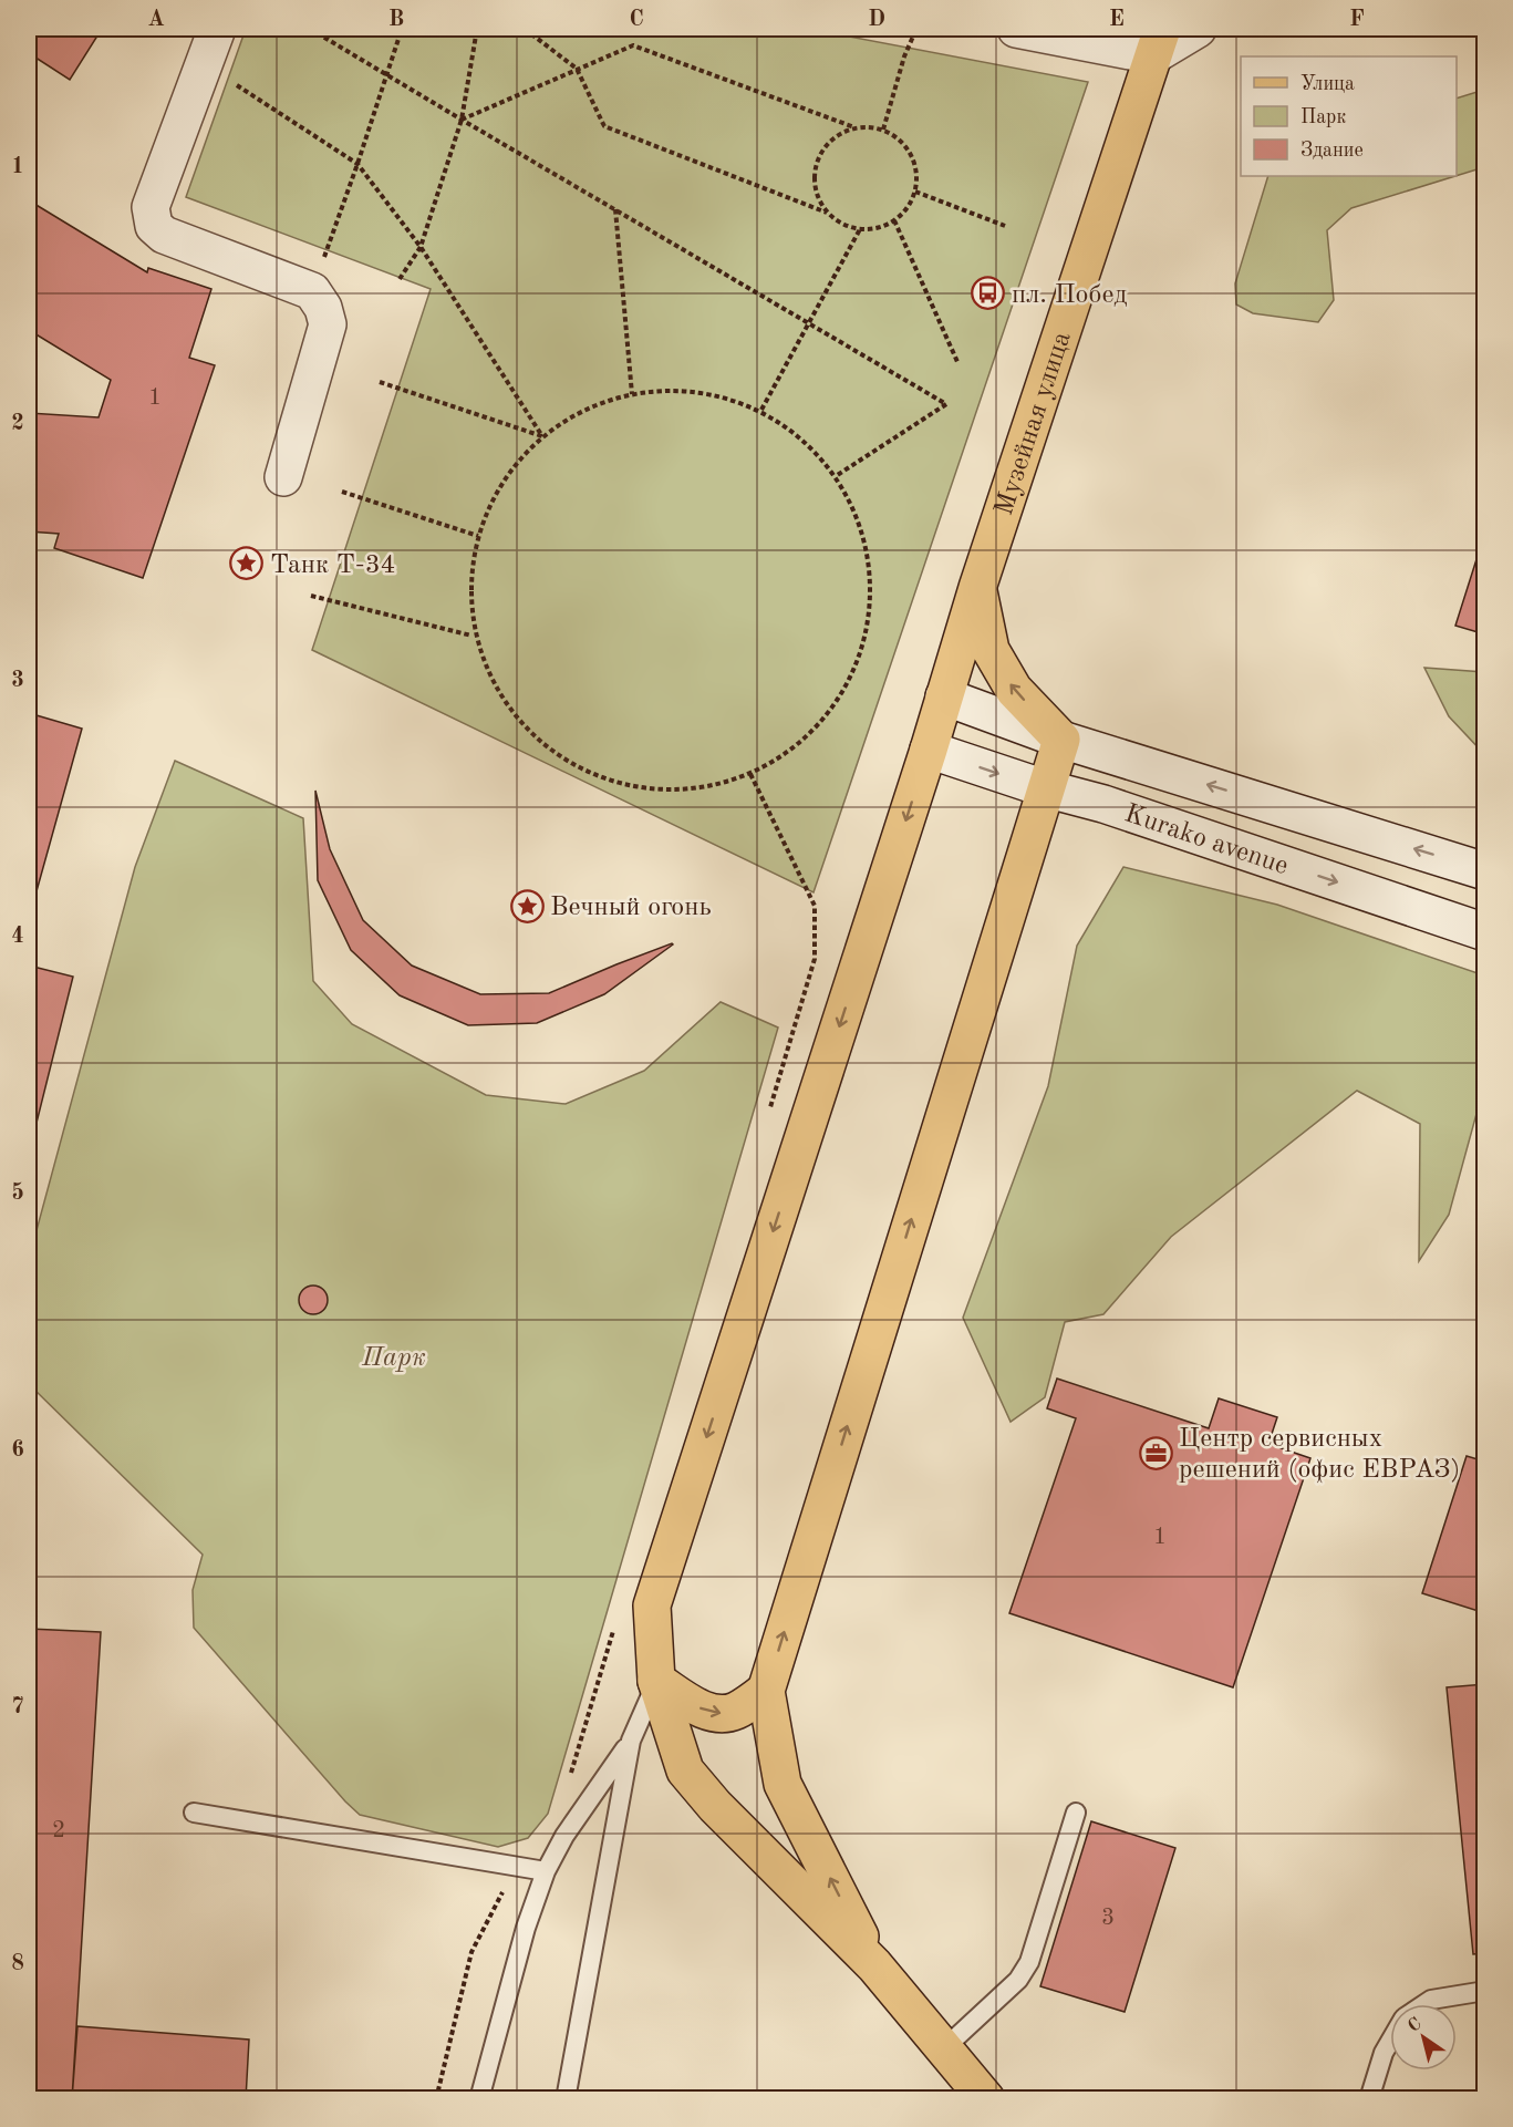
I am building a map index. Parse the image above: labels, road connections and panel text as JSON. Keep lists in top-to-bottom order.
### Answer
{
  "streets": {
    "main road": ["Музейная улица", "Kurako avenue"]
  },
  "crossings": [
    ["Музейная улица", "Kurako avenue"]
  ],
  "parks": ["Парк"],
  "places": {
    "bus stop": ["пл. Побед"],
    "place": ["Танк Т-34", "Вечный огонь"],
    "office": ["Центр сервисных решений (офис ЕВРАЗ)"]
  },
  "house_numbers": [
    "1",
    "1",
    "2",
    "3"
  ],
  "legend": ["Улица", "Парк", "Здание"],
  "north": "top left",
  "grid": {
    "columns": [
      "A",
      "B",
      "C",
      "D",
      "E",
      "F"
    ],
    "rows": [
      "1",
      "2",
      "3",
      "4",
      "5",
      "6",
      "7",
      "8"
    ]
  }
}
